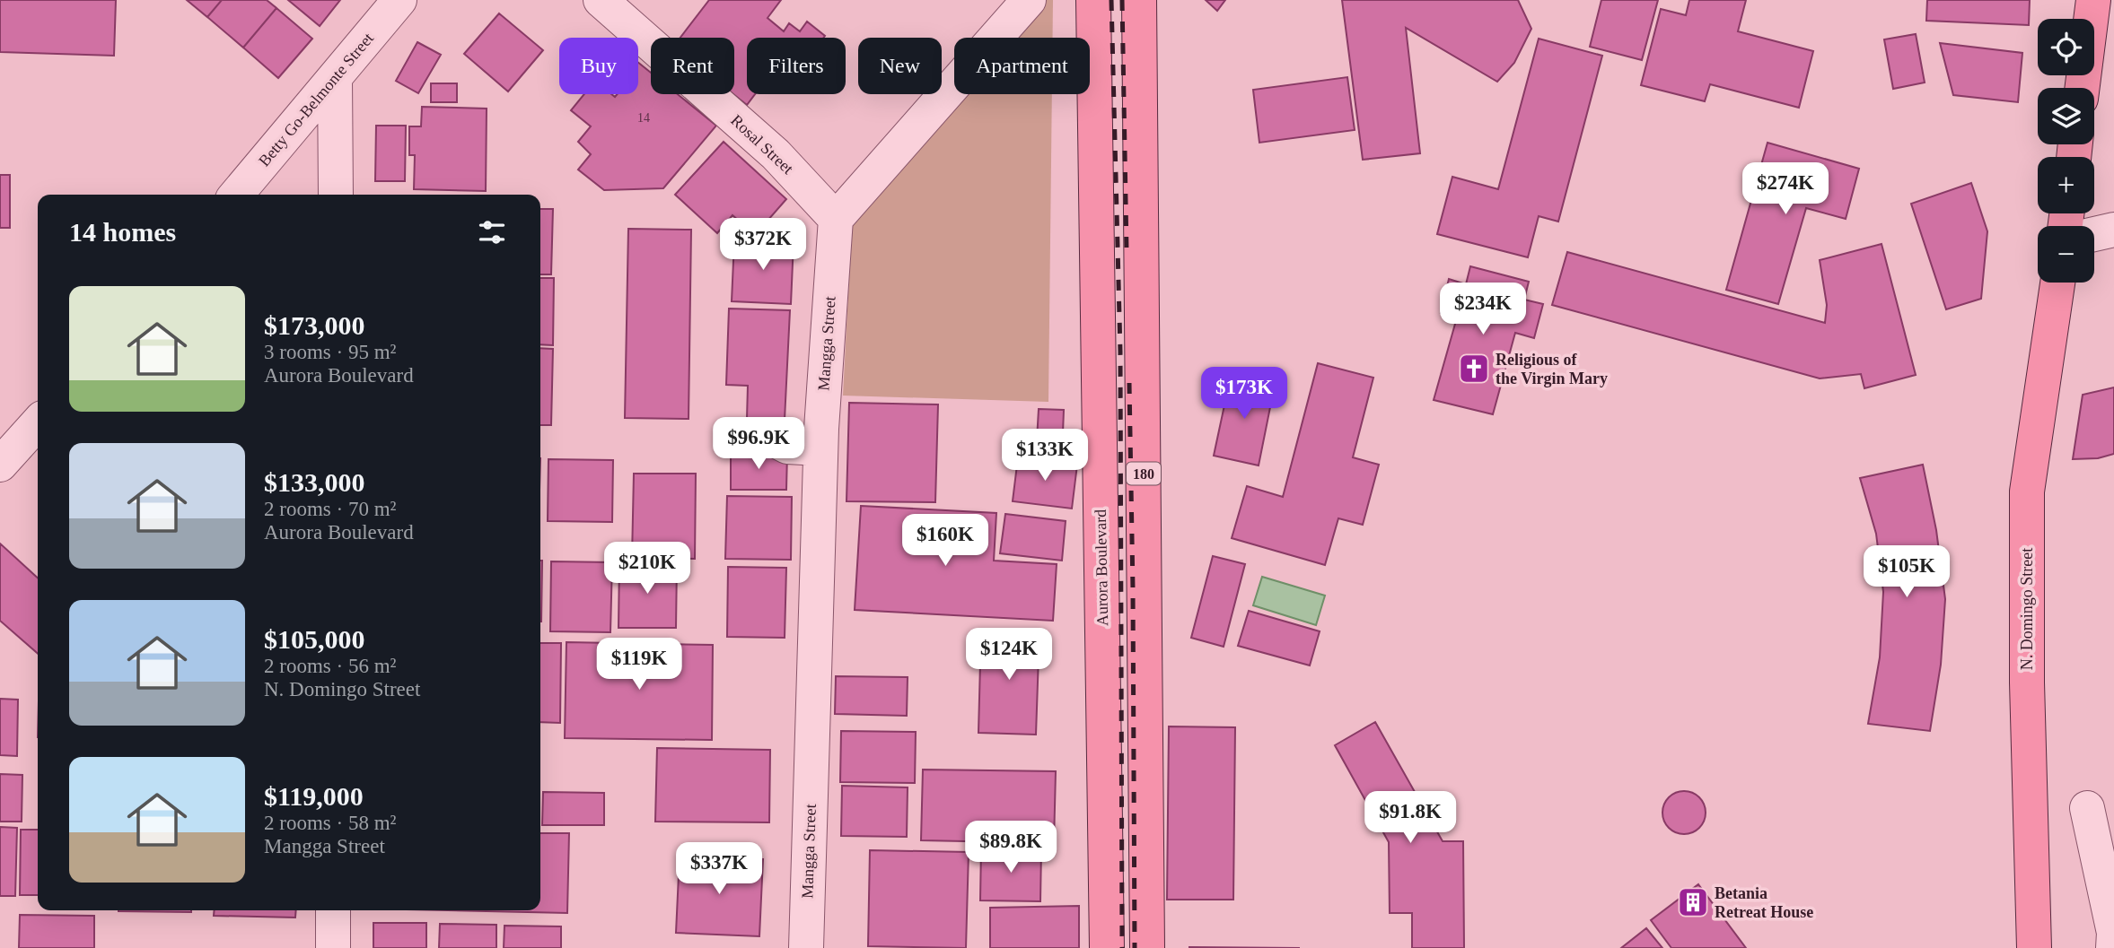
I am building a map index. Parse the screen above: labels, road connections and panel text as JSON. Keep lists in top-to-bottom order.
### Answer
{
  "streets": {
    "main road": ["180", "Aurora Boulevard", "N. Domingo Street"],
    "street": ["Betty Go-Belmonte Street", "Rosal Street", "Mangga Street"]
  },
  "crossings": [
    ["Rosal Street", "Mangga Street"]
  ],
  "places": {
    "church": ["Religious of the Virgin Mary"],
    "building": ["Betania Retreat House"]
  },
  "house_numbers": ["14"],
  "page": {
    "map_buttons": ["+", "−"],
    "chip": [
      "Buy",
      "Rent",
      "Filters",
      "New",
      "Apartment"
    ],
    "price": [
      "$274K",
      "$372K",
      "$234K",
      "$173K",
      "$96.9K",
      "$133K",
      "$160K",
      "$210K",
      "$105K",
      "$124K",
      "$119K",
      "$91.8K",
      "$89.8K",
      "$337K"
    ],
    "heading": "14 homes",
    "list": [
      {
        "name": "$173,000",
        "note": "3 rooms · 95 m² · Aurora Boulevard"
      },
      {
        "name": "$133,000",
        "note": "2 rooms · 70 m² · Aurora Boulevard"
      },
      {
        "name": "$105,000",
        "note": "2 rooms · 56 m² · N. Domingo Street"
      },
      {
        "name": "$119,000",
        "note": "2 rooms · 58 m² · Mangga Street"
      }
    ]
  }
}
